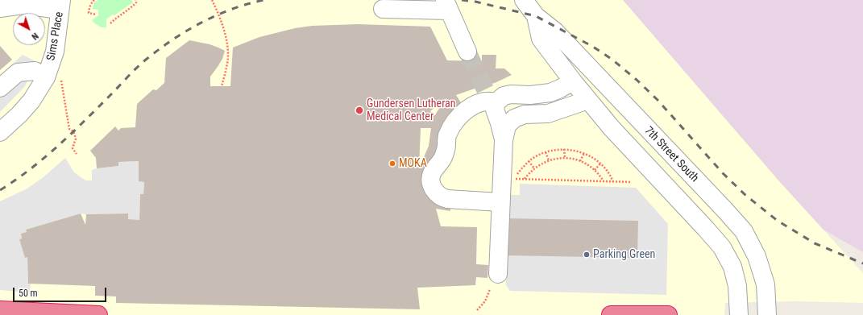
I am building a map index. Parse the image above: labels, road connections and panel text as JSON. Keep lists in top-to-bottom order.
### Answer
{
  "streets": {
    "street": ["Sims Place", "7th Street South"]
  },
  "places": ["Gundersen Lutheran Medical Center", "MOKA", "Parking Green"],
  "scale_bar": "50 m",
  "north": "bottom right"
}
